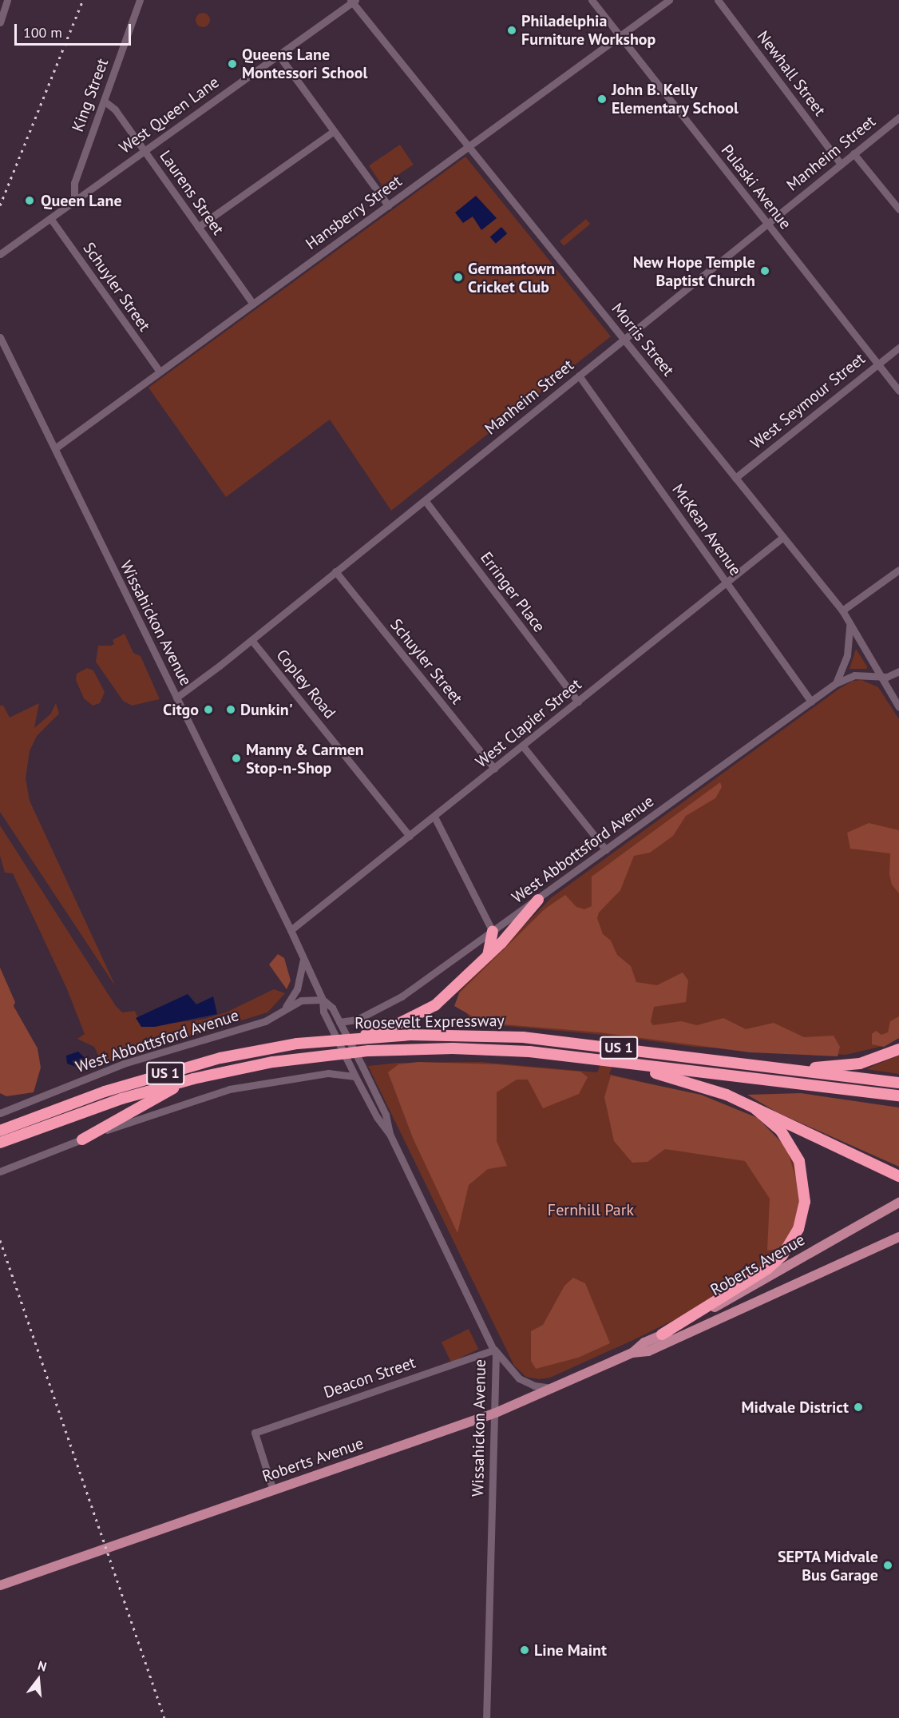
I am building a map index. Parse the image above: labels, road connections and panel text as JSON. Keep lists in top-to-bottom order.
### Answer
{
  "streets": {
    "highway": ["Roosevelt Expressway", "US 1"],
    "main road": ["Roberts Avenue"],
    "street": [
      "Newhall Street",
      "King Street",
      "West Queen Lane",
      "Manheim Street",
      "Pulaski Avenue",
      "Laurens Street",
      "Hansberry Street",
      "Schuyler Street",
      "Morris Street",
      "West Seymour Street",
      "McKean Avenue",
      "Erringer Place",
      "Wissahickon Avenue",
      "Copley Road",
      "West Clapier Street",
      "West Abbottsford Avenue",
      "Deacon Street"
    ]
  },
  "crossings": [
    ["Newhall Street", "Manheim Street"],
    ["King Street", "West Queen Lane"],
    ["King Street", "Laurens Street"],
    ["West Queen Lane", "Laurens Street"],
    ["West Queen Lane", "Schuyler Street"],
    ["West Queen Lane", "Morris Street"],
    ["Manheim Street", "Pulaski Avenue"],
    ["Manheim Street", "Schuyler Street"],
    ["Manheim Street", "Morris Street"],
    ["Manheim Street", "McKean Avenue"],
    ["Manheim Street", "Erringer Place"],
    ["Manheim Street", "Wissahickon Avenue"],
    ["Manheim Street", "Copley Road"],
    ["Pulaski Avenue", "Hansberry Street"],
    ["Pulaski Avenue", "West Seymour Street"],
    ["Laurens Street", "Hansberry Street"],
    ["Hansberry Street", "Schuyler Street"],
    ["Hansberry Street", "Morris Street"],
    ["Hansberry Street", "Wissahickon Avenue"],
    ["Schuyler Street", "West Clapier Street"],
    ["Morris Street", "West Seymour Street"],
    ["Morris Street", "West Clapier Street"],
    ["Morris Street", "West Abbottsford Avenue"],
    ["McKean Avenue", "West Clapier Street"],
    ["McKean Avenue", "West Abbottsford Avenue"],
    ["Erringer Place", "West Clapier Street"],
    ["Wissahickon Avenue", "West Clapier Street"],
    ["Wissahickon Avenue", "West Abbottsford Avenue"],
    ["Wissahickon Avenue", "Roberts Avenue"],
    ["Wissahickon Avenue", "Deacon Street"],
    ["Copley Road", "West Clapier Street"],
    ["Roberts Avenue", "Deacon Street"]
  ],
  "parks": ["Fernhill Park"],
  "places": [
    "Philadelphia Furniture Workshop",
    "Queens Lane Montessori School",
    "John B. Kelly Elementary School",
    "Queen Lane",
    "New Hope Temple Baptist Church",
    "Germantown Cricket Club",
    "Citgo",
    "Dunkin'",
    "Manny & Carmen Stop-n-Shop",
    "Midvale District",
    "SEPTA Midvale Bus Garage",
    "Line Maint"
  ],
  "scale_bar": "100 m",
  "north": "top"
}
